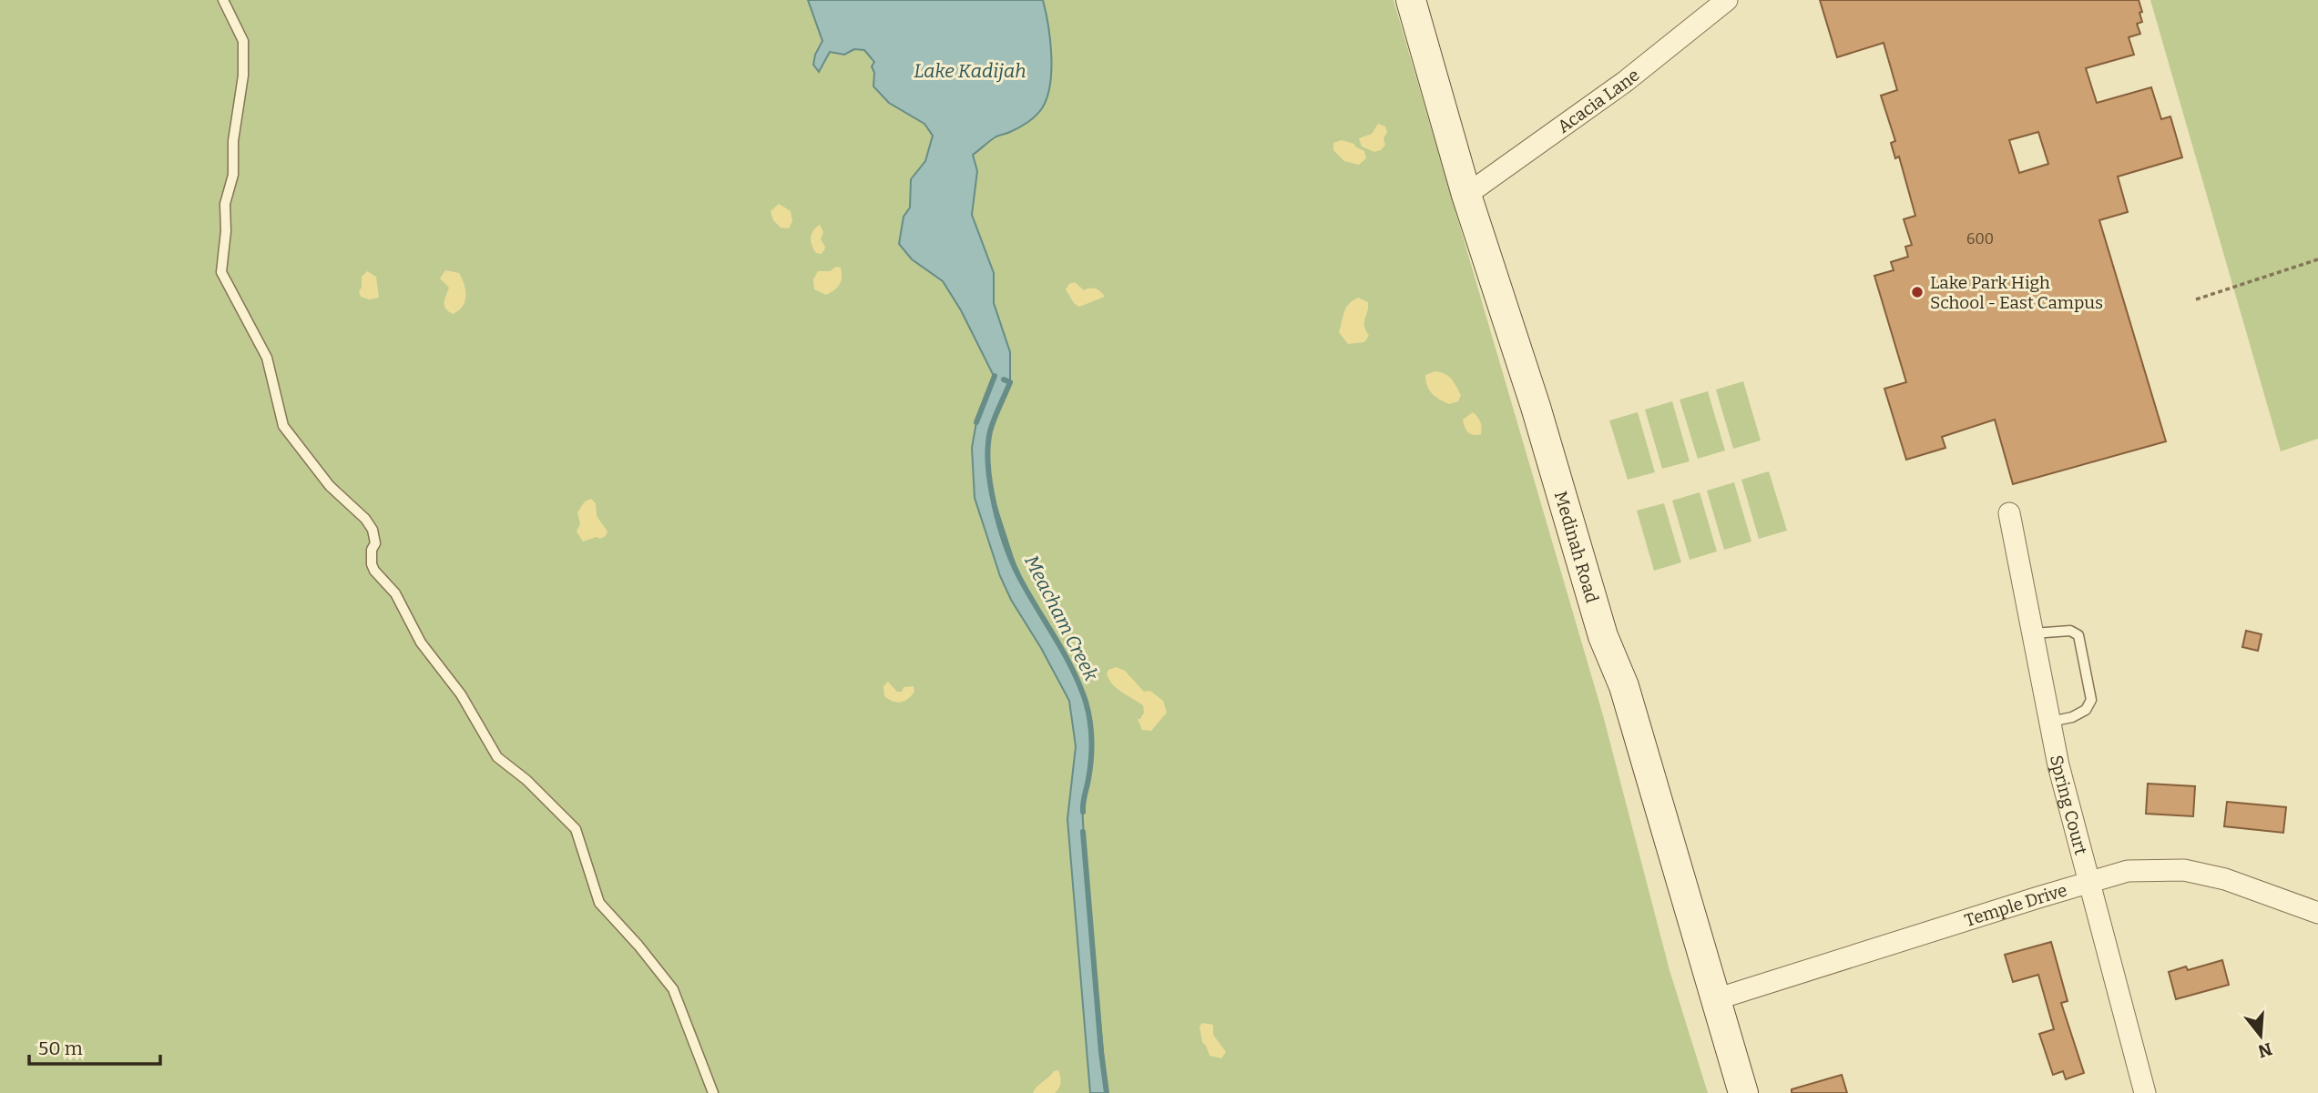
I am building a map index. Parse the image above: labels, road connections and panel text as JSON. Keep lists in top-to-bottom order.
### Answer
{
  "streets": {
    "main road": ["Medinah Road"],
    "street": ["Acacia Lane", "Spring Court", "Temple Drive"]
  },
  "crossings": [
    ["Acacia Lane", "Medinah Road"],
    ["Medinah Road", "Temple Drive"],
    ["Spring Court", "Temple Drive"]
  ],
  "water": ["Lake Kadijah", "Meacham Creek"],
  "places": ["Lake Park High School - East Campus"],
  "house_numbers": ["600"],
  "scale_bar": "50 m",
  "north": "bottom"
}
